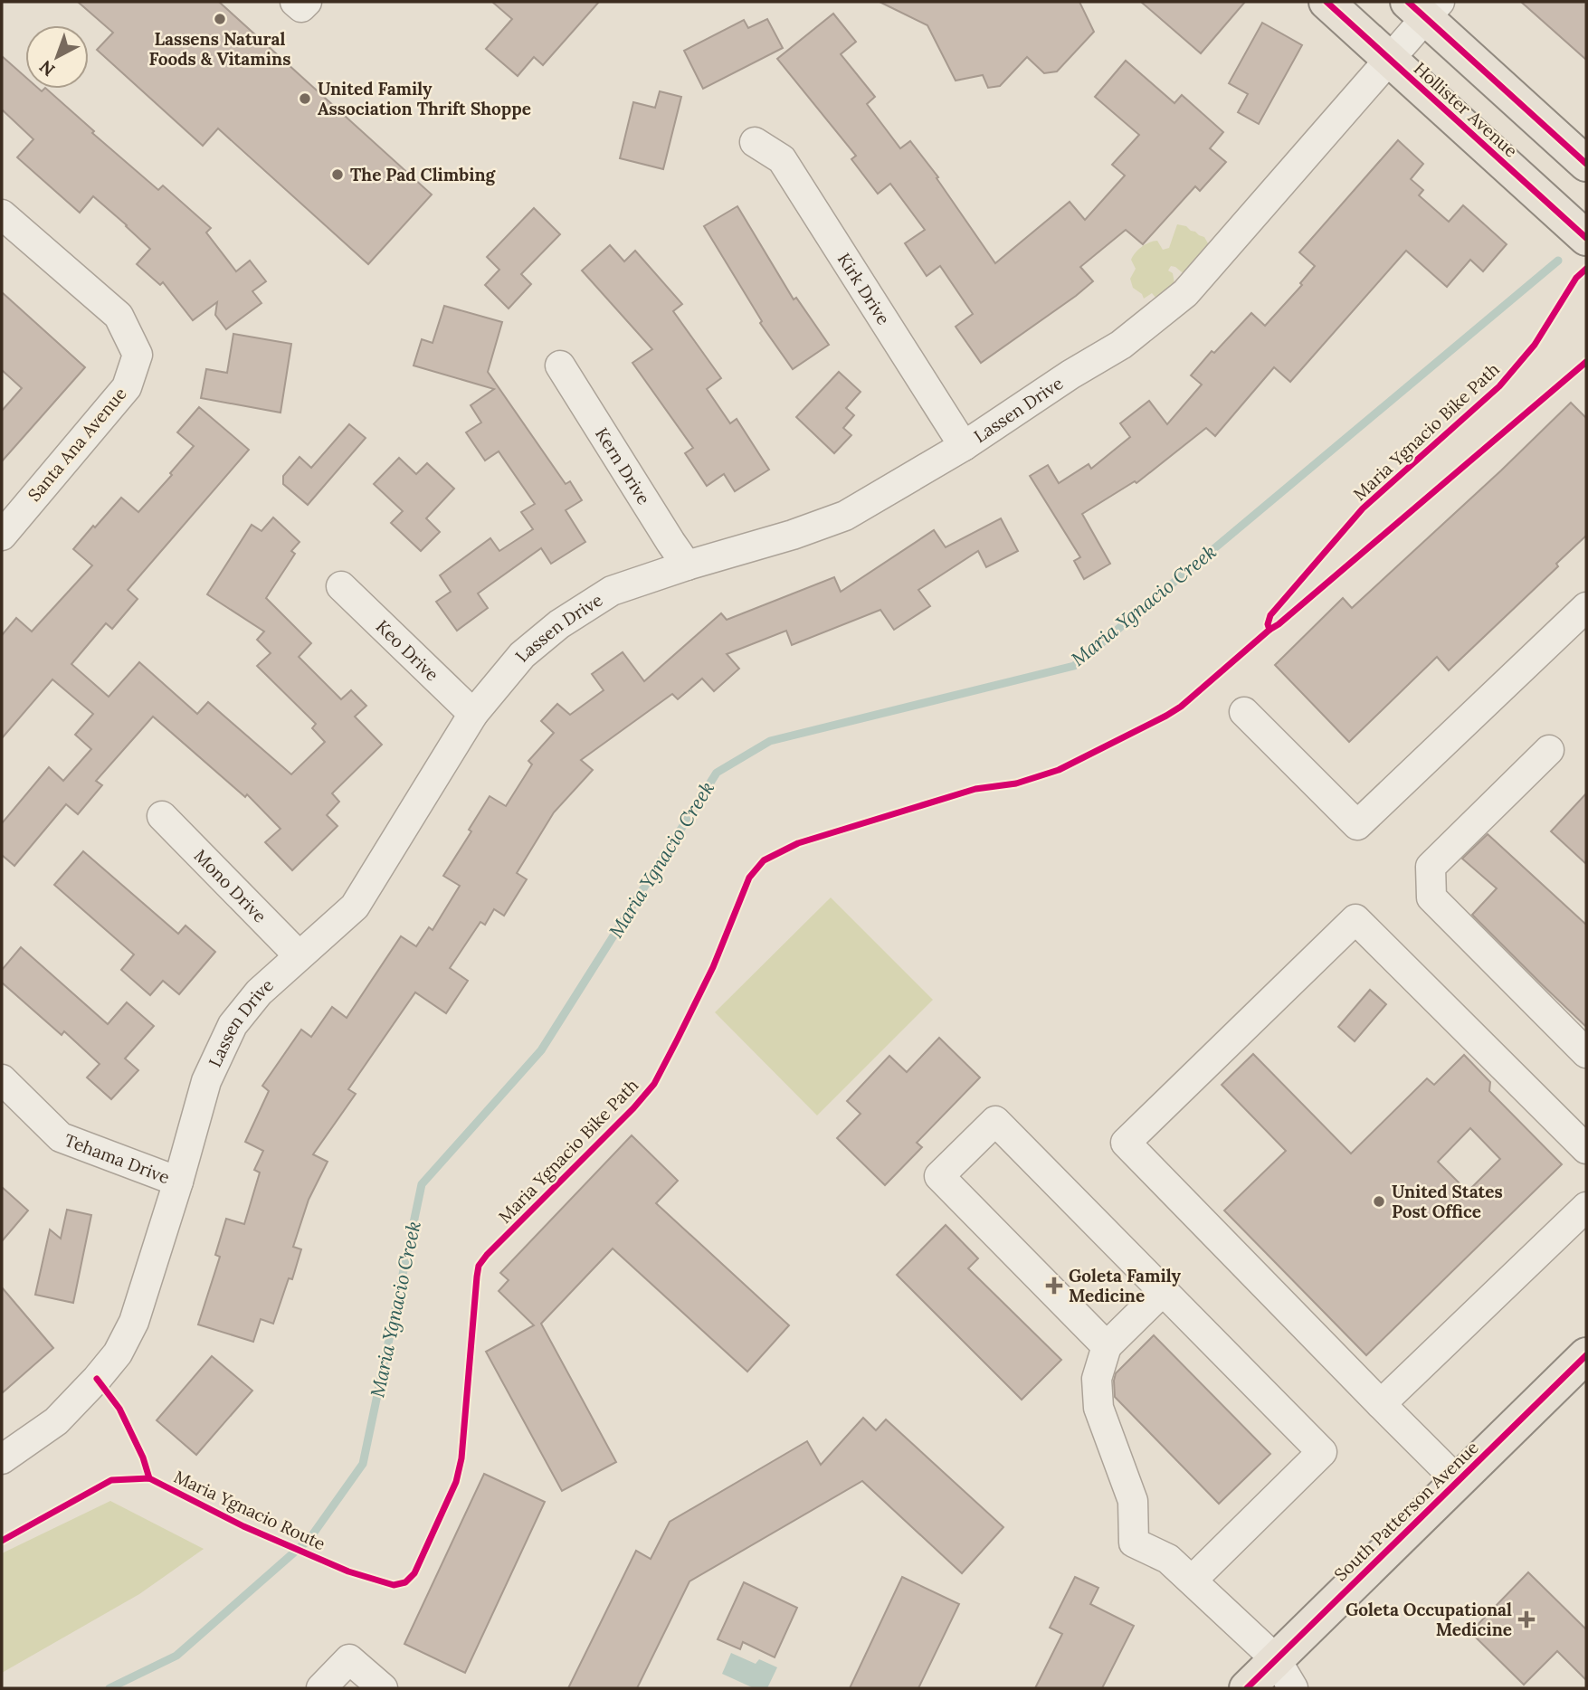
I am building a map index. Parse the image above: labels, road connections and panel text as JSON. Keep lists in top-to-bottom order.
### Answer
{
  "streets": {
    "main road": ["Hollister Avenue", "South Patterson Avenue"],
    "street": [
      "Kirk Drive",
      "Lassen Drive",
      "Santa Ana Avenue",
      "Kern Drive",
      "Keo Drive",
      "Mono Drive",
      "Tehama Drive"
    ],
    "cycle path": ["Maria Ygnacio Bike Path"]
  },
  "crossings": [
    ["Hollister Avenue", "Lassen Drive"],
    ["Kirk Drive", "Lassen Drive"],
    ["Lassen Drive", "Kern Drive"],
    ["Lassen Drive", "Keo Drive"],
    ["Lassen Drive", "Mono Drive"],
    ["Lassen Drive", "Tehama Drive"]
  ],
  "water": ["Maria Ygnacio Creek"],
  "places": {
    "other": [
      "Lassens Natural Foods & Vitamins",
      "United Family Association Thrift Shoppe",
      "The Pad Climbing",
      "United States Post Office"
    ],
    "health": ["Goleta Family Medicine", "Goleta Occupational Medicine"]
  },
  "north": "bottom left"
}
